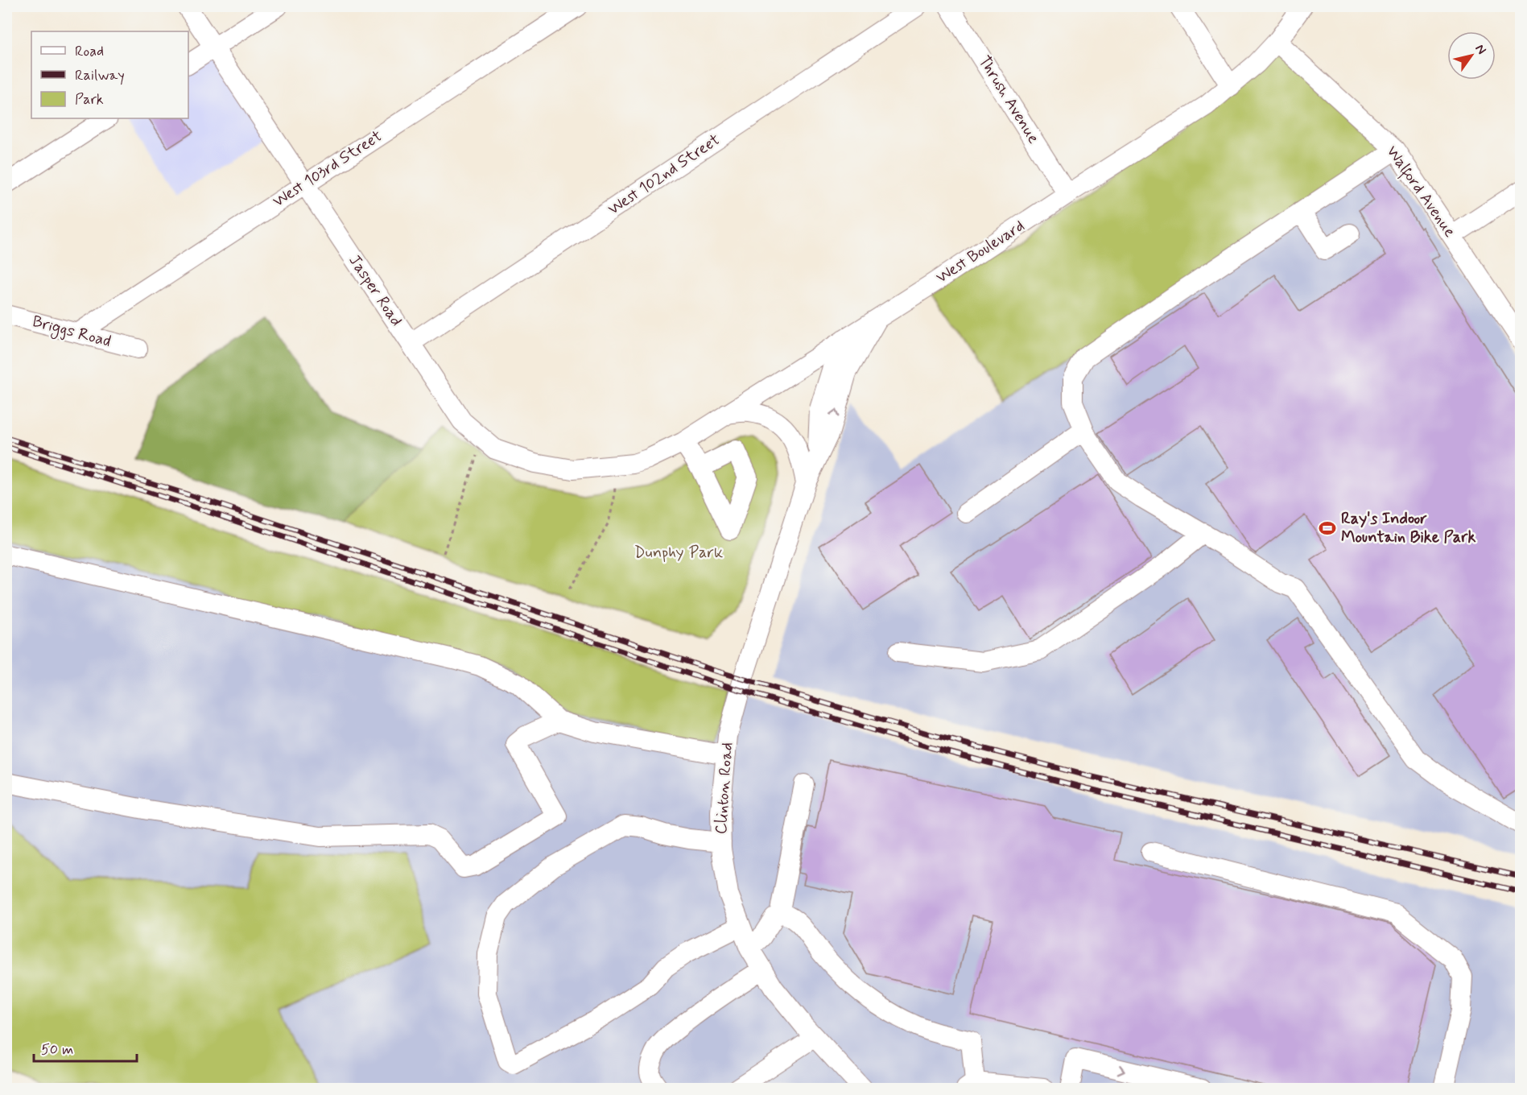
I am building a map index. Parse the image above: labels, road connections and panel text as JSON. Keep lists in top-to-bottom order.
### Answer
{
  "streets": {
    "street": [
      "Thrush Avenue",
      "West 103rd Street",
      "West 102nd Street",
      "Walford Avenue",
      "West Boulevard",
      "Jasper Road",
      "Briggs Road",
      "Clinton Road"
    ]
  },
  "crossings": [
    ["Thrush Avenue", "West Boulevard"],
    ["West 103rd Street", "Jasper Road"],
    ["West 103rd Street", "Briggs Road"],
    ["West 102nd Street", "Jasper Road"],
    ["Walford Avenue", "West Boulevard"],
    ["West Boulevard", "Jasper Road"],
    ["West Boulevard", "Clinton Road"]
  ],
  "parks": ["Dunphy Park"],
  "places": {
    "sports": ["Ray's Indoor Mountain Bike Park"]
  },
  "legend": ["Road", "Railway", "Park"],
  "scale_bar": "50 m",
  "north": "top right"
}
